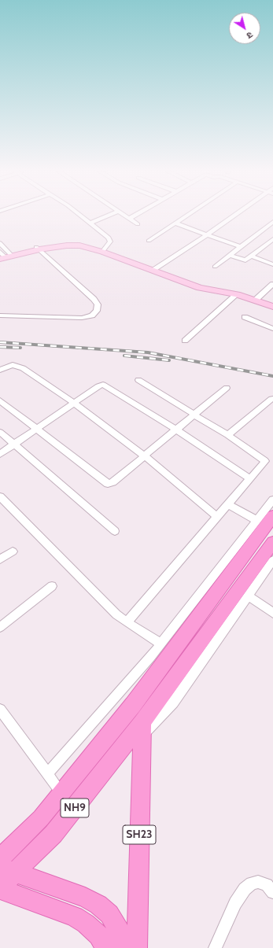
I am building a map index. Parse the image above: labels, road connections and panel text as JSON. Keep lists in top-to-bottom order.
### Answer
{
  "streets": {
    "main road": ["NH9", "SH23"]
  },
  "crossings": [
    ["NH9", "SH23"]
  ],
  "north": "bottom right"
}
